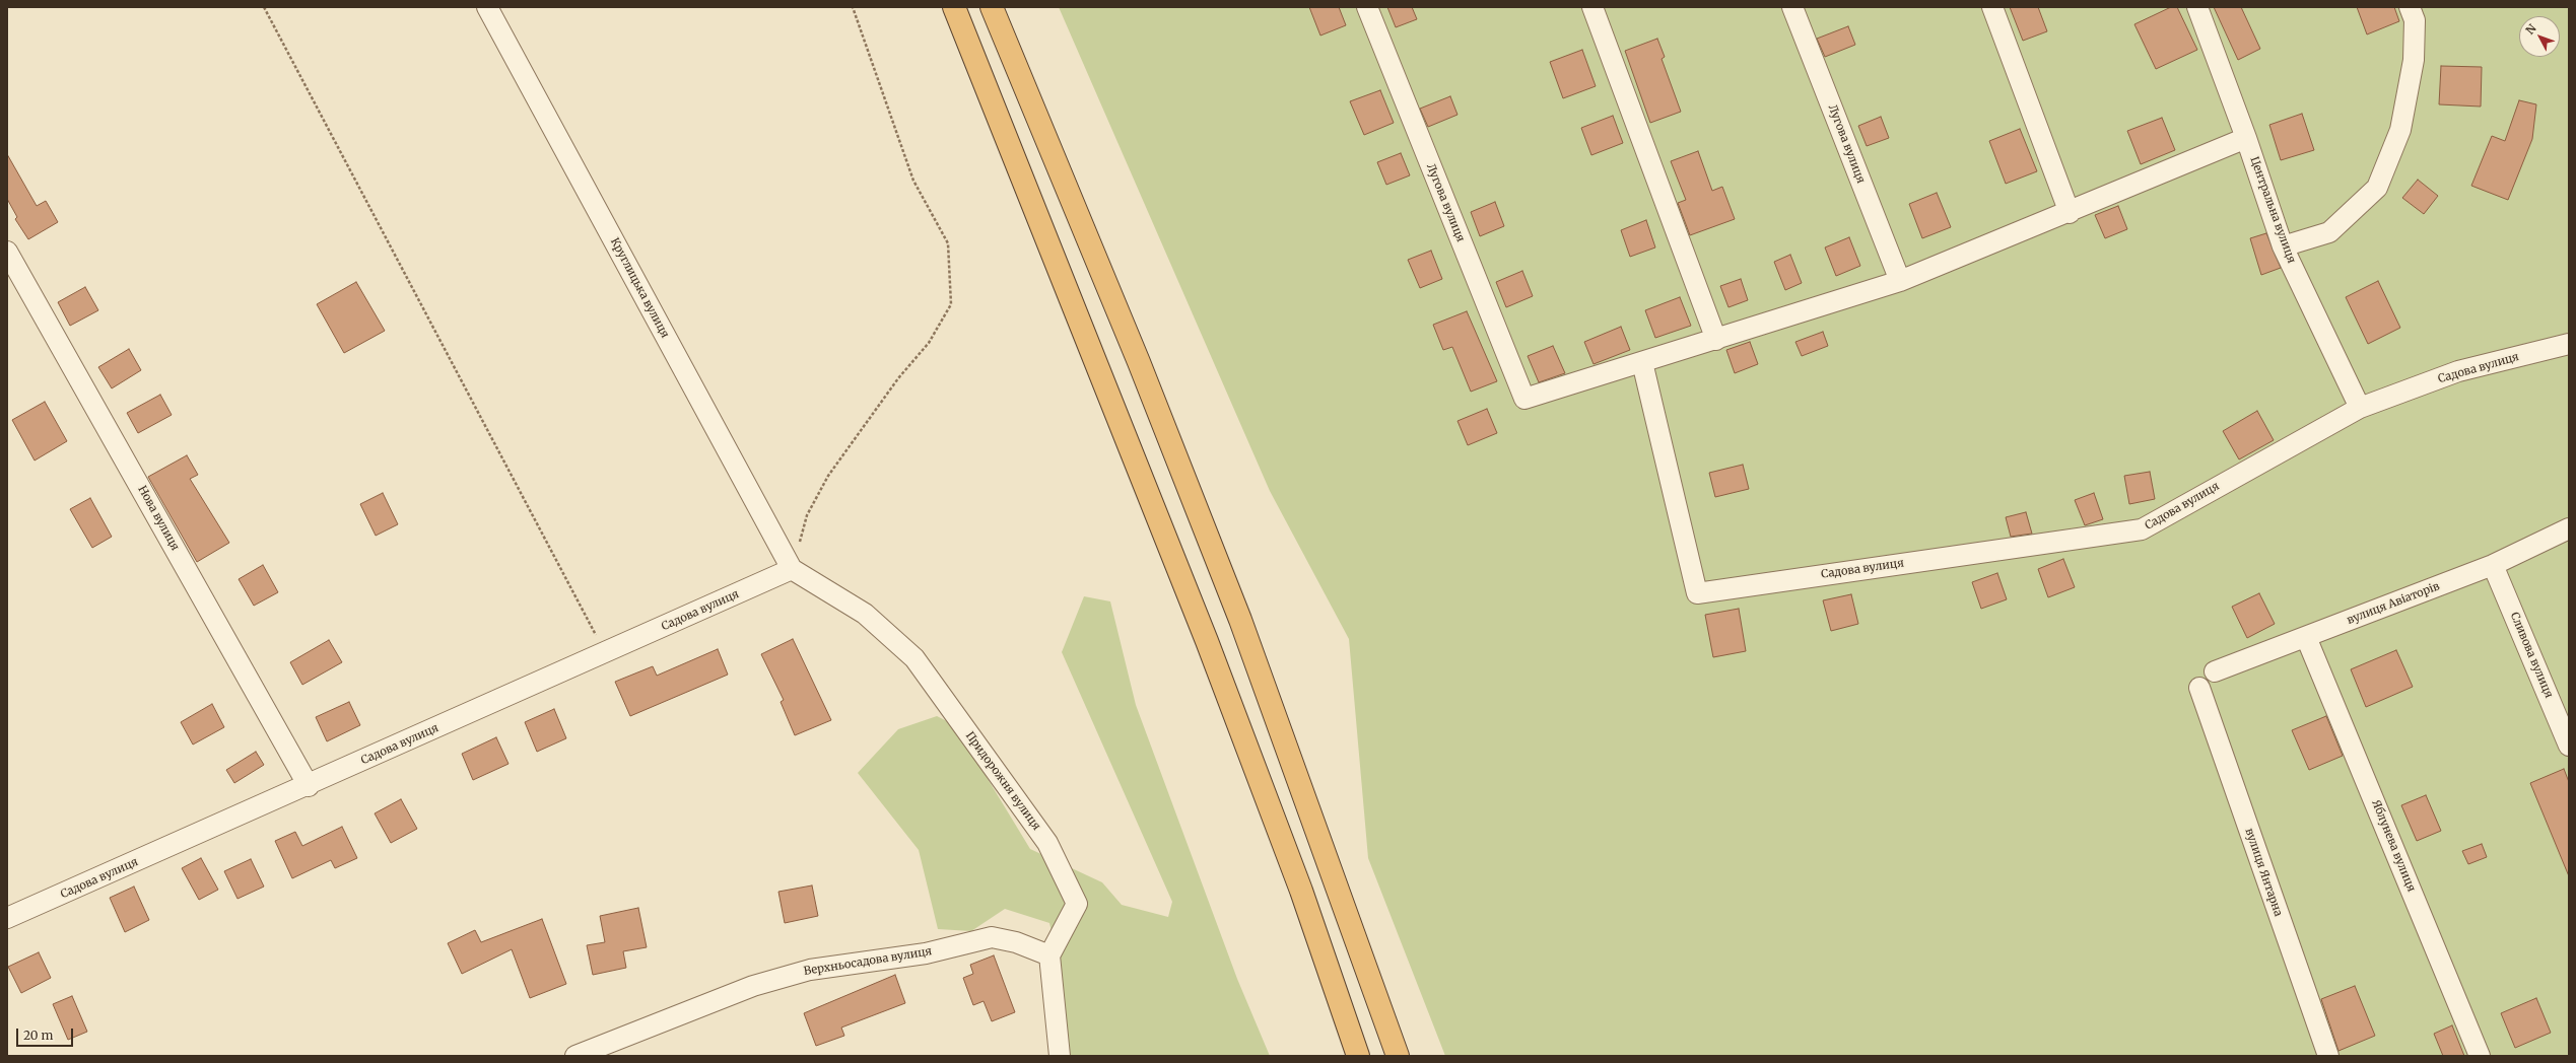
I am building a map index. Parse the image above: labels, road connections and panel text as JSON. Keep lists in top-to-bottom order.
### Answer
{
  "streets": {
    "street": [
      "Лугова вулиця",
      "Центральна вулиця",
      "Круглицька вулиця",
      "Садова вулиця",
      "Нова вулиця",
      "вулиця Авіаторів",
      "Сливова вулиця",
      "Придорожня вулиця",
      "Яблунева вулиця",
      "вулиця Янтарна",
      "Верхньосадова вулиця"
    ]
  },
  "crossings": [
    ["Лугова вулиця", "Садова вулиця"],
    ["Центральна вулиця", "Садова вулиця"],
    ["Круглицька вулиця", "Садова вулиця"],
    ["Круглицька вулиця", "Придорожня вулиця"],
    ["Садова вулиця", "Нова вулиця"],
    ["Садова вулиця", "Придорожня вулиця"],
    ["вулиця Авіаторів", "Сливова вулиця"],
    ["вулиця Авіаторів", "Яблунева вулиця"],
    ["Придорожня вулиця", "Верхньосадова вулиця"]
  ],
  "scale_bar": "20 m",
  "north": "top left"
}
